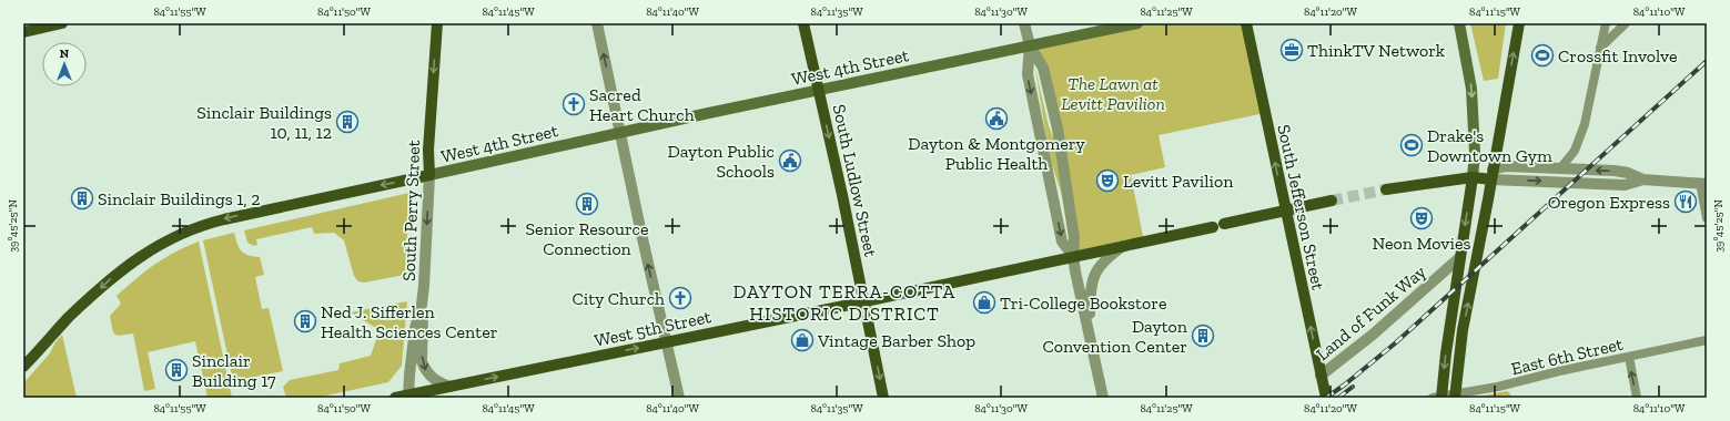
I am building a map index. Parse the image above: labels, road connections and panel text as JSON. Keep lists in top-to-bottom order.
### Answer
{
  "streets": {
    "main road": [
      "West 4th Street",
      "South Ludlow Street",
      "South Jefferson Street",
      "South Perry Street",
      "West 5th Street"
    ],
    "street": ["Land of Funk Way", "East 6th Street"]
  },
  "crossings": [
    ["West 4th Street", "South Ludlow Street"],
    ["West 4th Street", "South Perry Street"],
    ["South Ludlow Street", "West 5th Street"],
    ["South Jefferson Street", "Land of Funk Way"],
    ["South Jefferson Street", "West 5th Street"],
    ["South Perry Street", "West 5th Street"]
  ],
  "one_way": [
    "West 4th Street",
    "South Ludlow Street",
    "South Jefferson Street",
    "South Perry Street"
  ],
  "districts": ["DAYTON TERRA-COTTA HISTORIC DISTRICT"],
  "parks": ["The Lawn at Levitt Pavilion"],
  "places": {
    "office": ["ThinkTV Network"],
    "sports": ["Crossfit Involve", "Drake's Downtown Gym"],
    "church": ["Sacred Heart Church", "City Church"],
    "public building": ["Dayton & Montgomery Public Health", "Dayton Public Schools"],
    "building": [
      "Sinclair Buildings 10, 11, 12",
      "Sinclair Buildings 1, 2",
      "Senior Resource Connection",
      "Ned J. Sifferlen Health Sciences Center",
      "Dayton Convention Center",
      "Sinclair Building 17"
    ],
    "theatre": ["Levitt Pavilion", "Neon Movies"],
    "restaurant": ["Oregon Express"],
    "shop": ["Tri-College Bookstore", "Vintage Barber Shop"]
  },
  "north": "top",
  "coordinates": [
    "84°11'55\"W",
    "84°11'50\"W",
    "84°11'45\"W",
    "84°11'40\"W",
    "84°11'35\"W",
    "84°11'30\"W",
    "84°11'25\"W",
    "84°11'20\"W",
    "84°11'15\"W",
    "84°11'10\"W",
    "39°45'25\"N"
  ]
}
